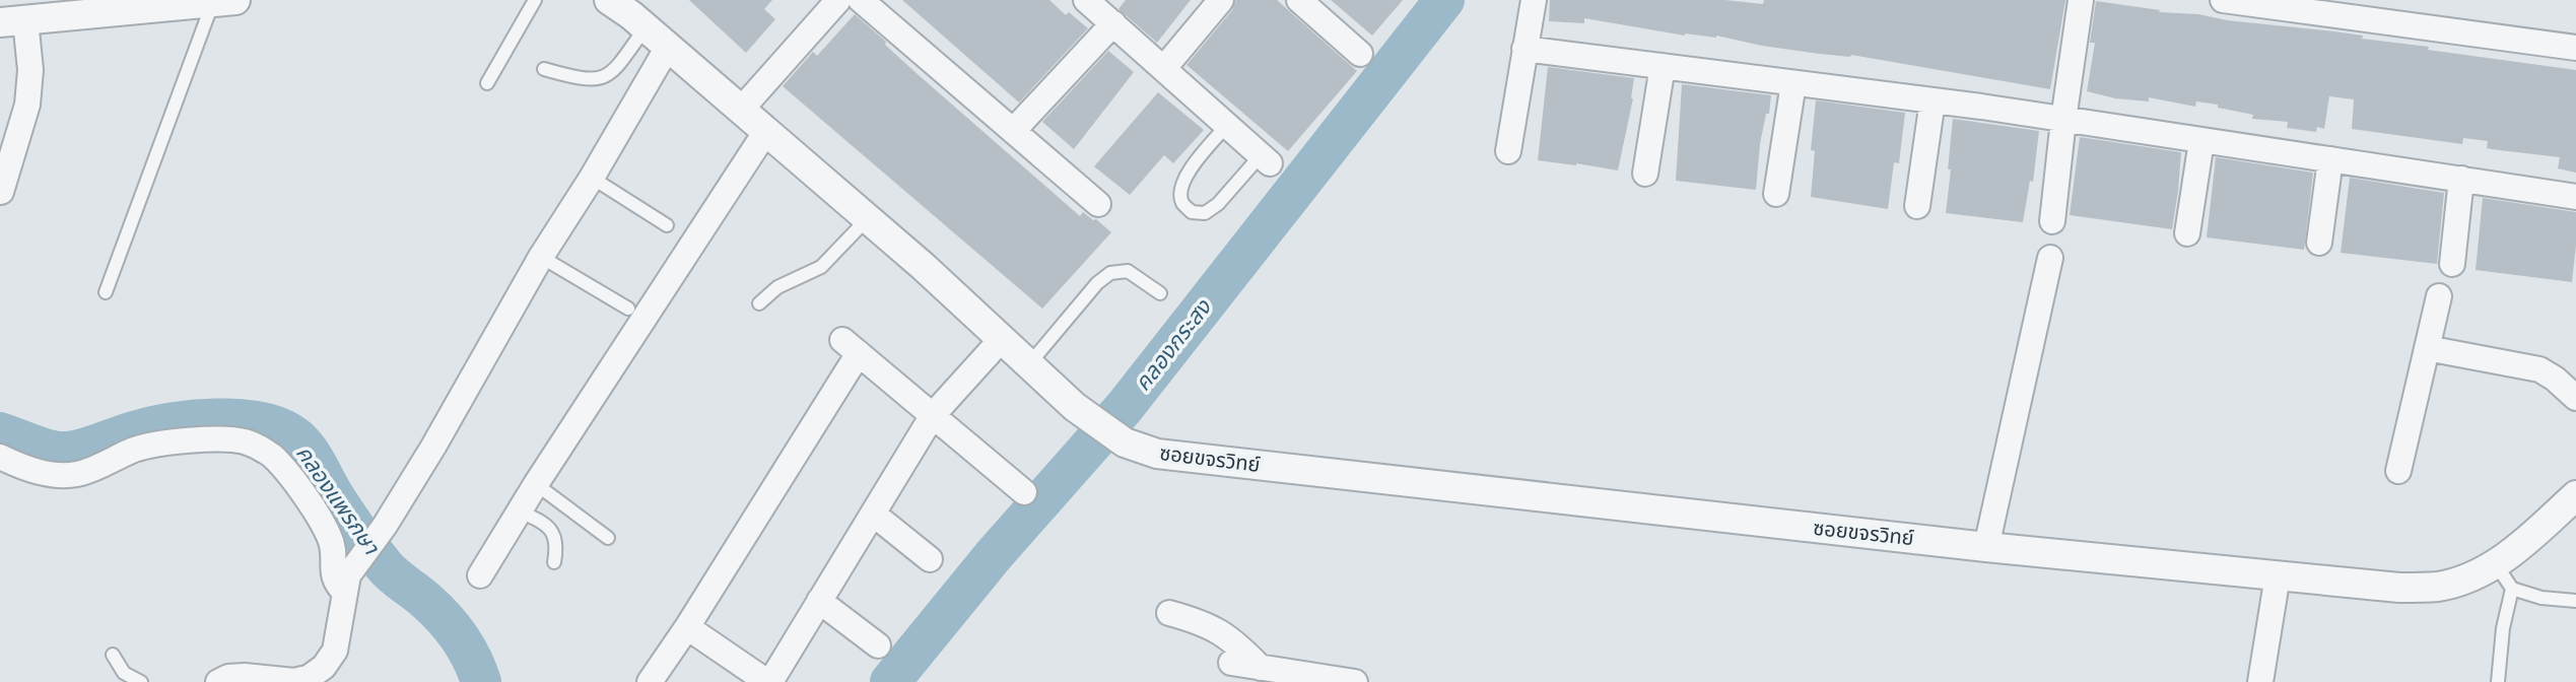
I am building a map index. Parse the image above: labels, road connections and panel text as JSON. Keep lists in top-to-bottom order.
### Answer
{
  "streets": {
    "street": ["ซอยขจรวิทย์"]
  },
  "water": ["คลองกระสง", "คลองแพรกษา"]
}
